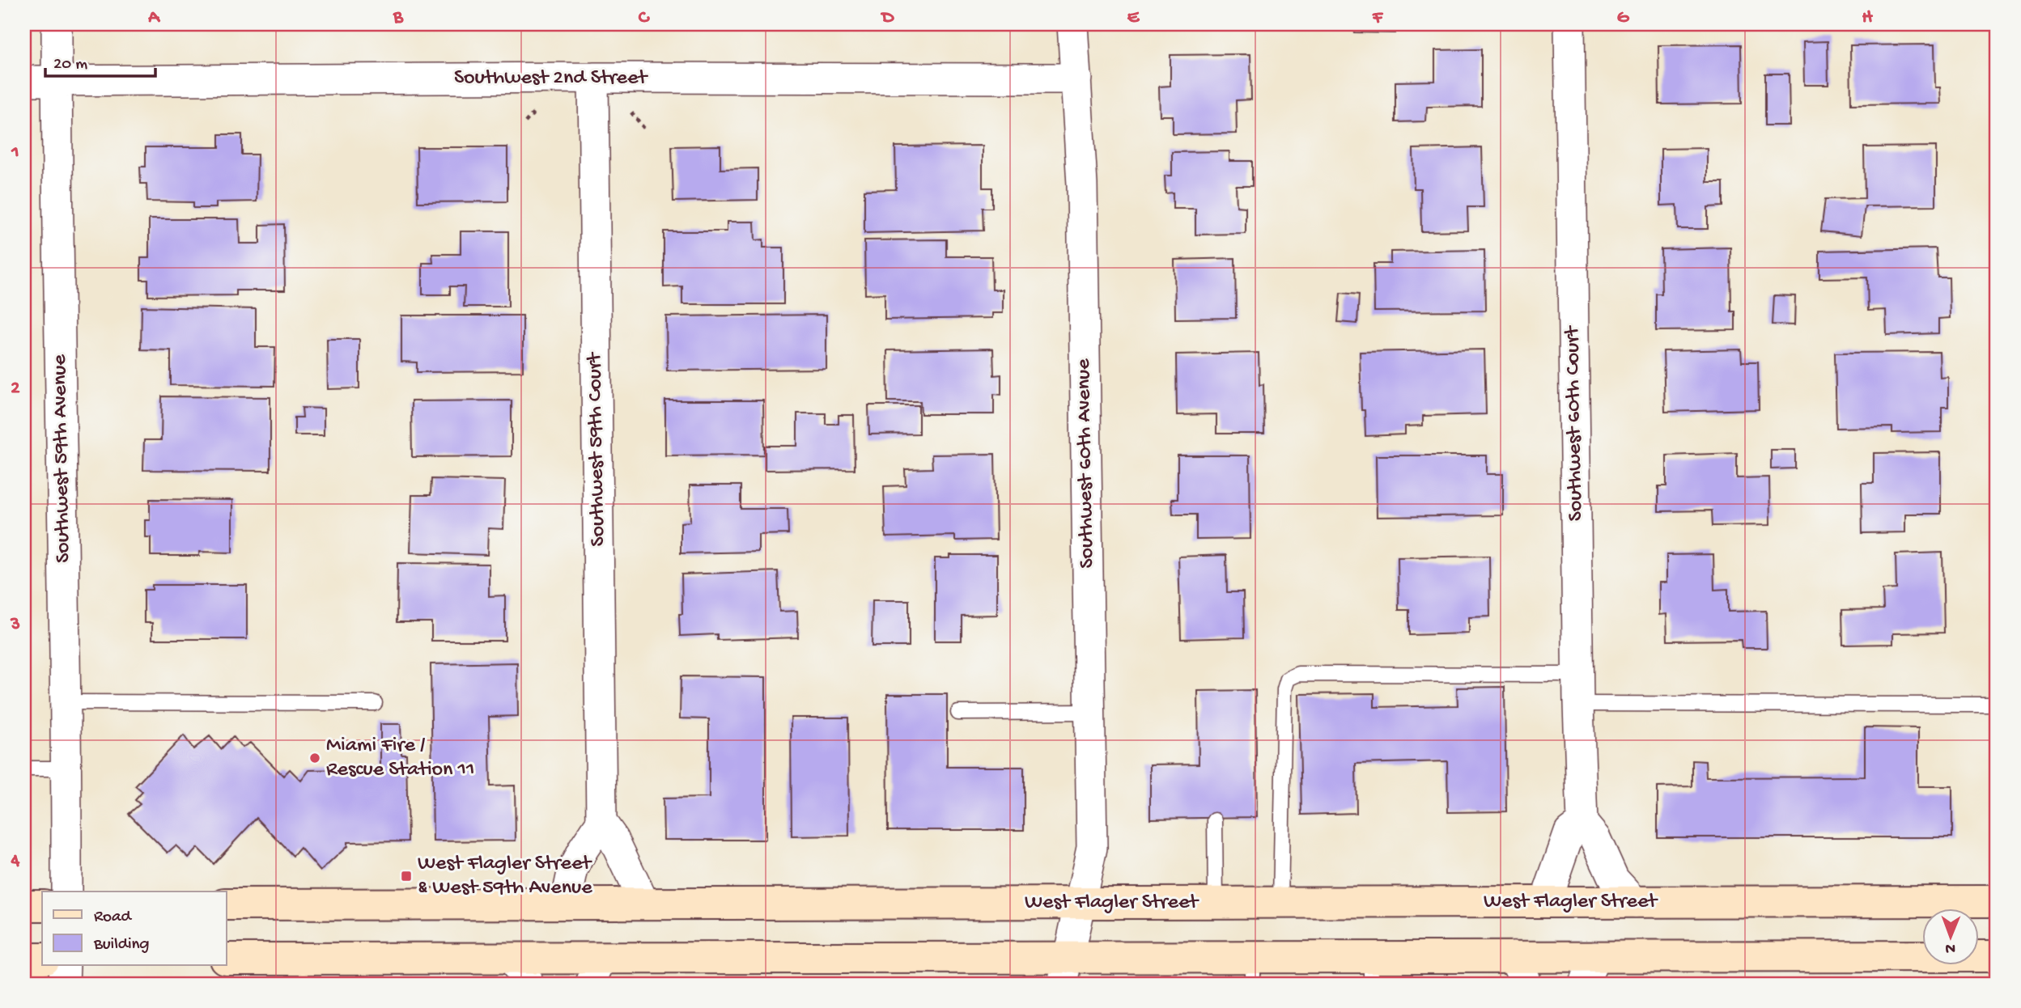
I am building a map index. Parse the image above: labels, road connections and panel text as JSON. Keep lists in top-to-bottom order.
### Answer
{
  "streets": {
    "main road": ["West Flagler Street"],
    "street": [
      "Southwest 2nd Street",
      "Southwest 60th Court",
      "Southwest 59th Court",
      "Southwest 59th Avenue",
      "Southwest 60th Avenue"
    ]
  },
  "crossings": [
    ["Southwest 2nd Street", "Southwest 59th Court"],
    ["Southwest 2nd Street", "Southwest 59th Avenue"],
    ["Southwest 2nd Street", "Southwest 60th Avenue"],
    ["Southwest 60th Avenue", "West Flagler Street"]
  ],
  "places": {
    "other": ["Miami Fire / Rescue Station 11"],
    "transit": ["West Flagler Street & West 59th Avenue"]
  },
  "legend": ["Road", "Building"],
  "scale_bar": "20 m",
  "north": "bottom",
  "grid": {
    "columns": [
      "A",
      "B",
      "C",
      "D",
      "E",
      "F",
      "G",
      "H"
    ],
    "rows": [
      "1",
      "2",
      "3",
      "4"
    ]
  }
}
